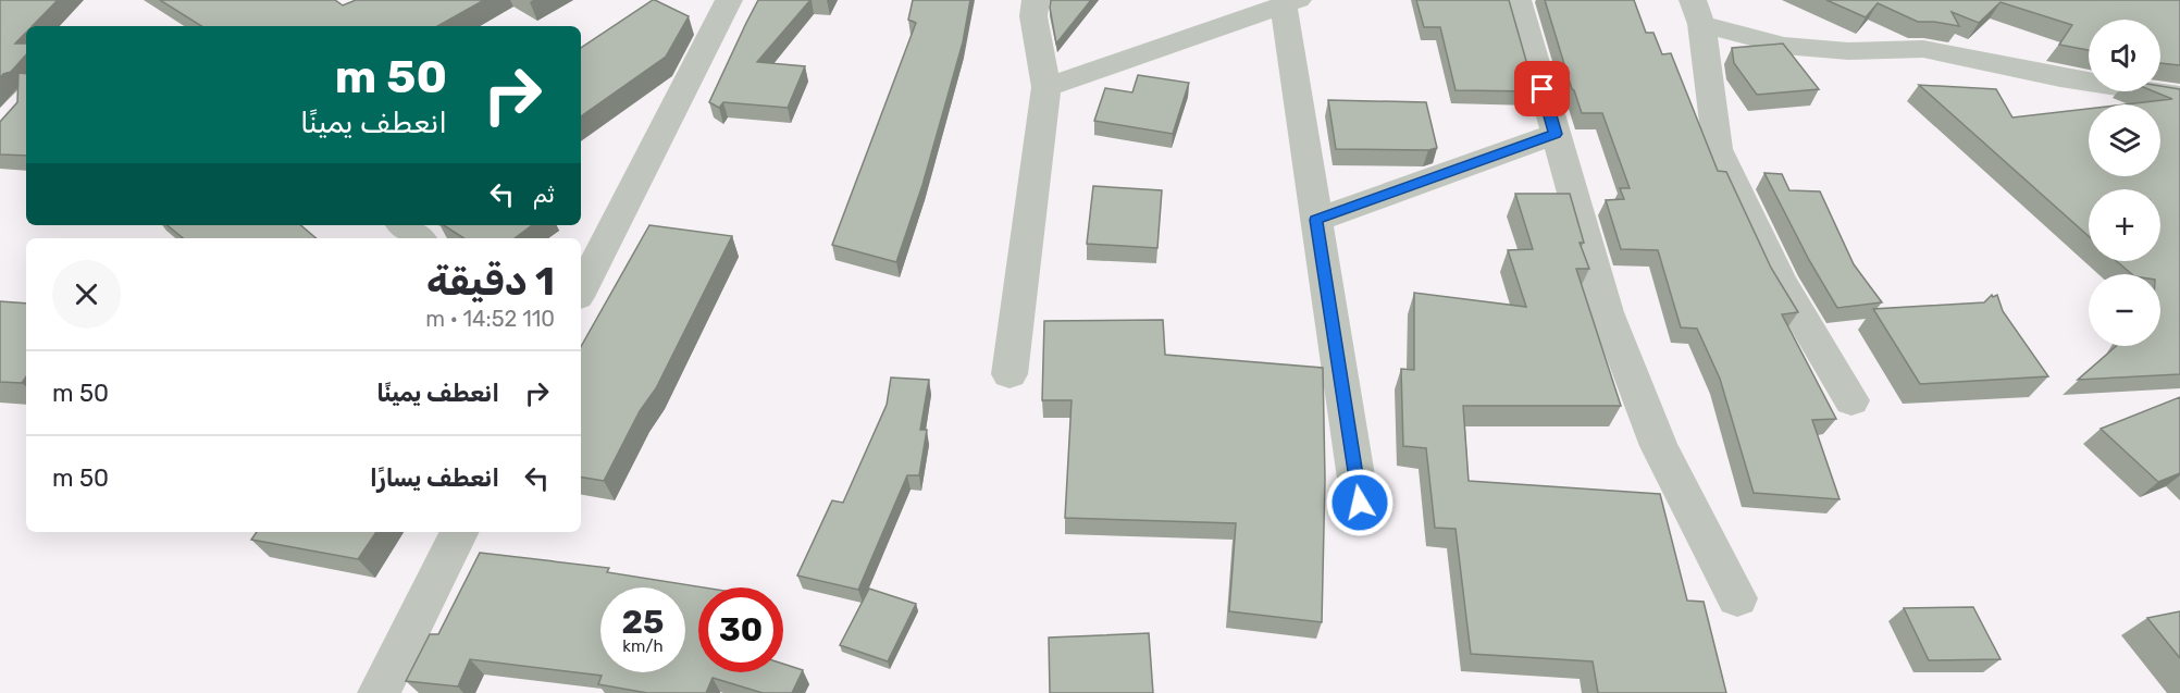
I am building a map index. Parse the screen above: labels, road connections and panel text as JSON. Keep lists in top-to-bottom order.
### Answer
{
  "page": {
    "map_buttons": ["+", "−"],
    "turn": ["50 m", "انعطف يمينًا"],
    "then": "ثم",
    "heading": ["1 دقيقة", "110 m · 14:52"],
    "list": [
      {
        "name": "انعطف يمينًا",
        "value": "50 m"
      },
      {
        "name": "انعطف يسارًا",
        "value": "50 m"
      }
    ],
    "speed": "25 km/h",
    "limit": "30"
  }
}
